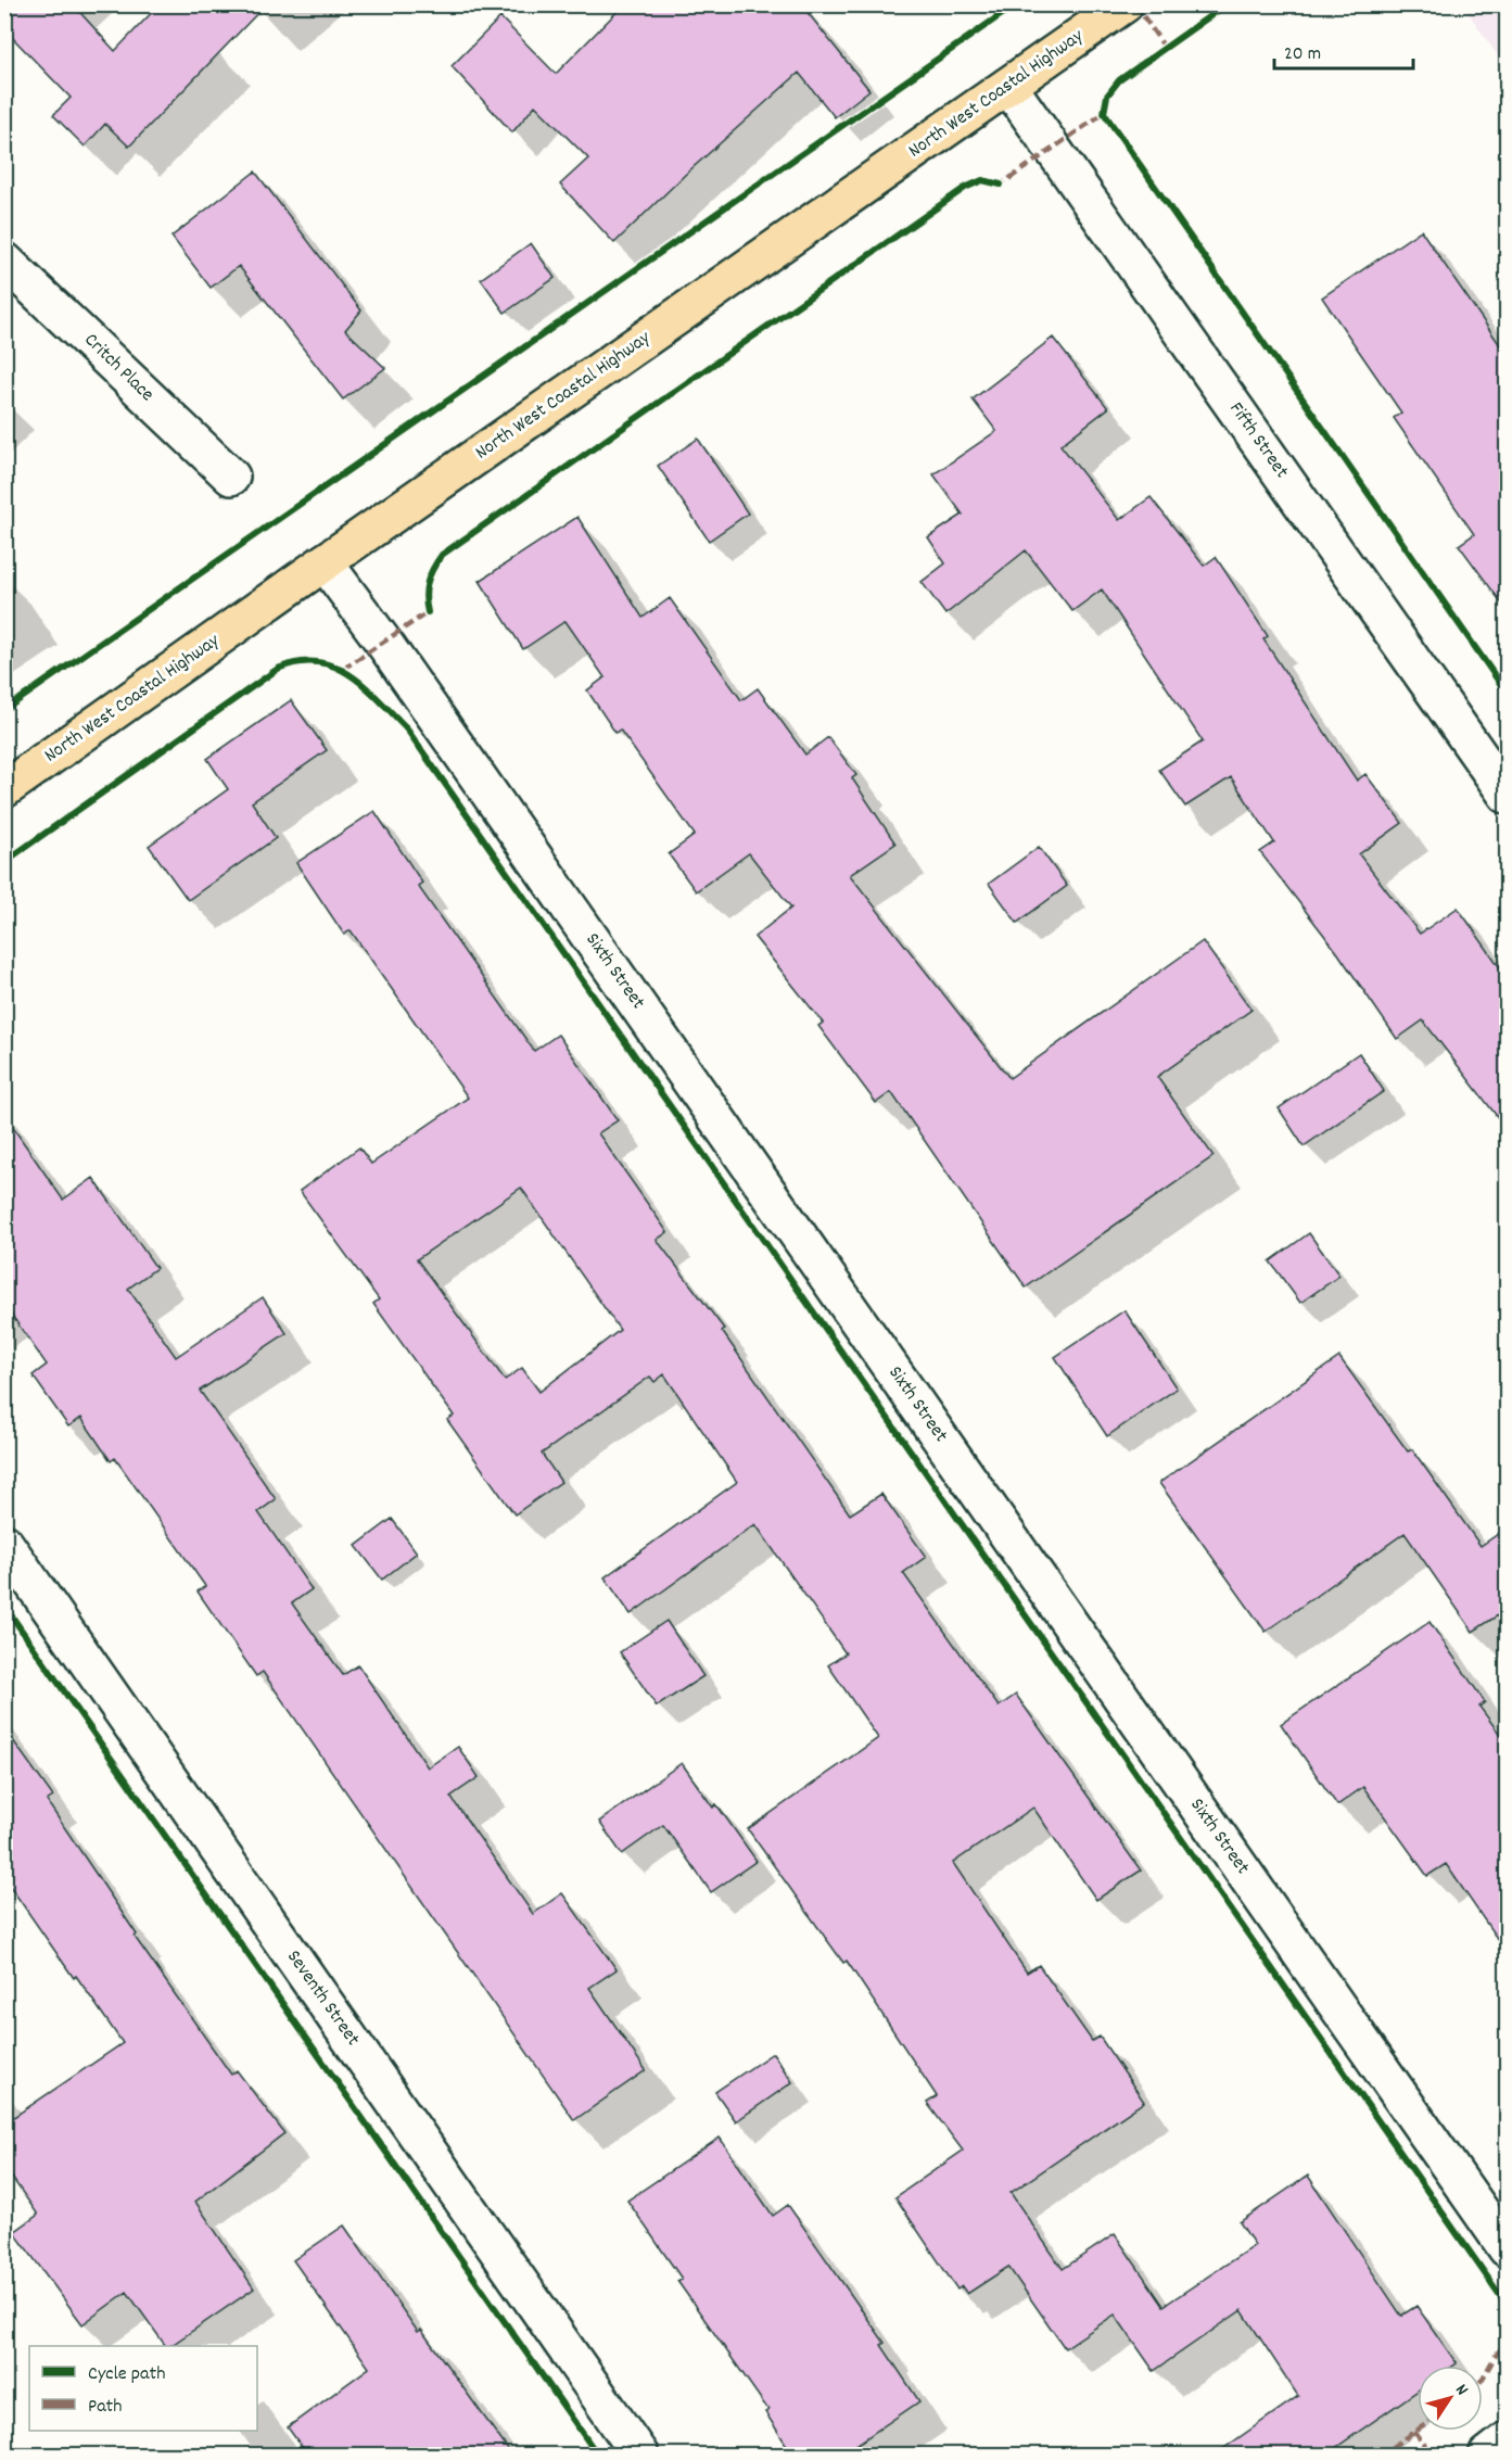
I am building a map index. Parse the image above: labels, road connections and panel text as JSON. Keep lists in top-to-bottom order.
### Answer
{
  "streets": {
    "highway": ["North West Coastal Highway"],
    "street": [
      "Critch Place",
      "Fifth Street",
      "Sixth Street",
      "Seventh Street"
    ]
  },
  "crossings": [
    ["North West Coastal Highway", "Fifth Street"],
    ["North West Coastal Highway", "Sixth Street"]
  ],
  "legend": ["Cycle path", "Path"],
  "scale_bar": "20 m",
  "north": "top right"
}
